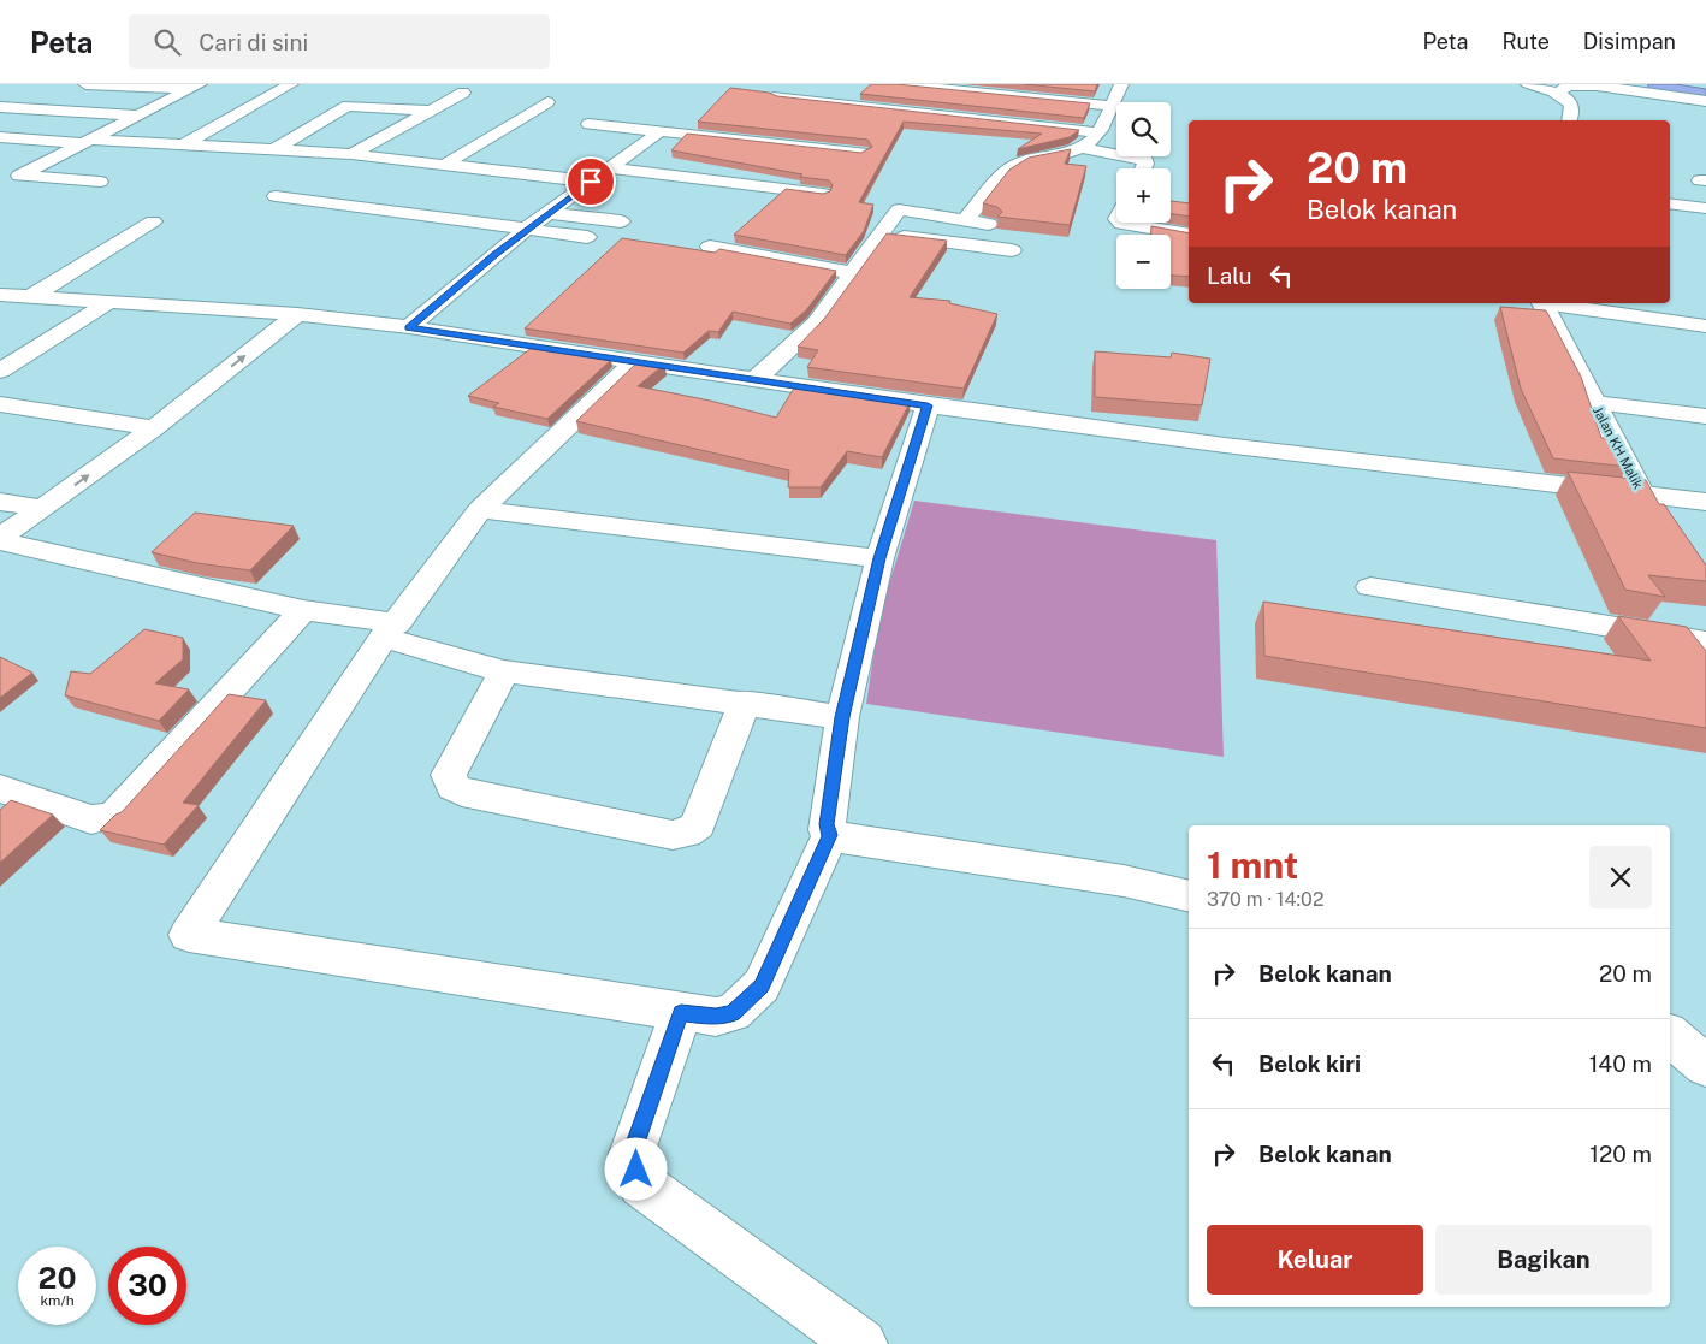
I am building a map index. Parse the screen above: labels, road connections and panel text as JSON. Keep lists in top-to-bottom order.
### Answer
{
  "streets": {
    "street": ["Jalan KH Malik"]
  },
  "page": {
    "header": "Peta",
    "search": "Cari di sini",
    "nav": ["Peta", "Rute", "Disimpan"],
    "map_buttons": ["+", "−"],
    "turn": ["20 m", "Belok kanan"],
    "then": "Lalu",
    "heading": ["1 mnt", "370 m · 14:02"],
    "list": [
      {
        "name": "Belok kanan",
        "value": "20 m"
      },
      {
        "name": "Belok kiri",
        "value": "140 m"
      },
      {
        "name": "Belok kanan",
        "value": "120 m"
      }
    ],
    "buttons": ["Keluar", "Bagikan"],
    "speed": "20 km/h",
    "limit": "30"
  }
}
